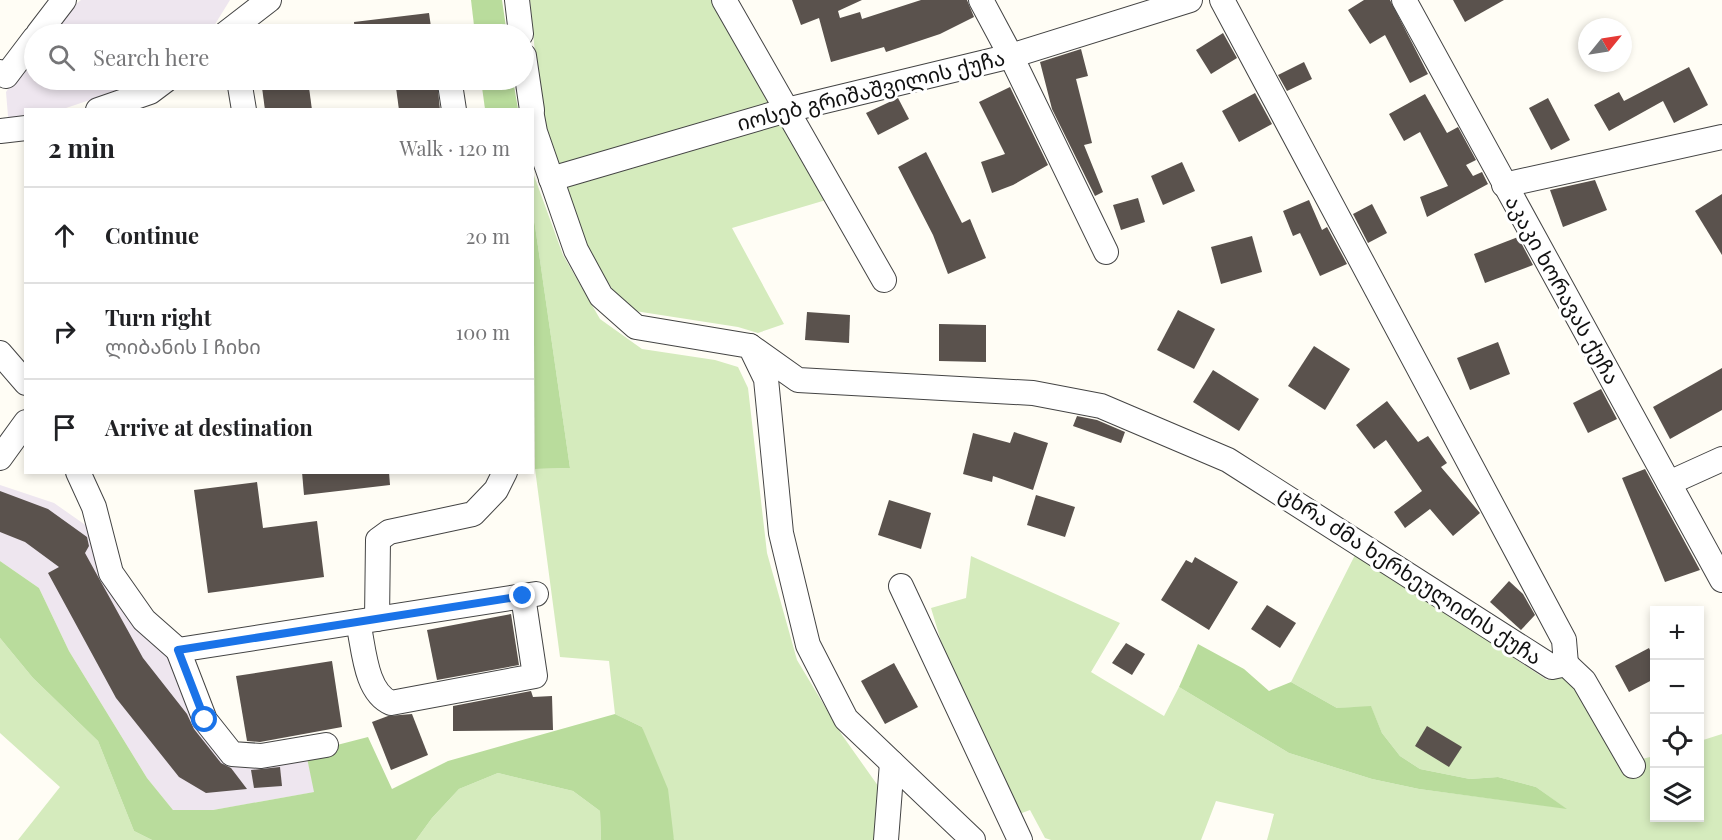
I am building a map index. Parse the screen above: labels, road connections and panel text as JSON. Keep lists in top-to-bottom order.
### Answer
{
  "streets": {
    "street": ["იოსებ გრიშაშვილის ქუჩა", "აკაკი ხორავას ქუჩა", "ცხრა ძმა ხერხეულიძის ქუჩა"]
  },
  "north": "top right",
  "page": {
    "search": "Search here",
    "heading": ["2 min", "Walk · 120 m"],
    "list": [
      ["Continue", "20 m"],
      ["Turn right", "ლიბანის I ჩიხი", "100 m"],
      "Arrive at destination"
    ],
    "map_buttons": ["+", "−"]
  }
}
